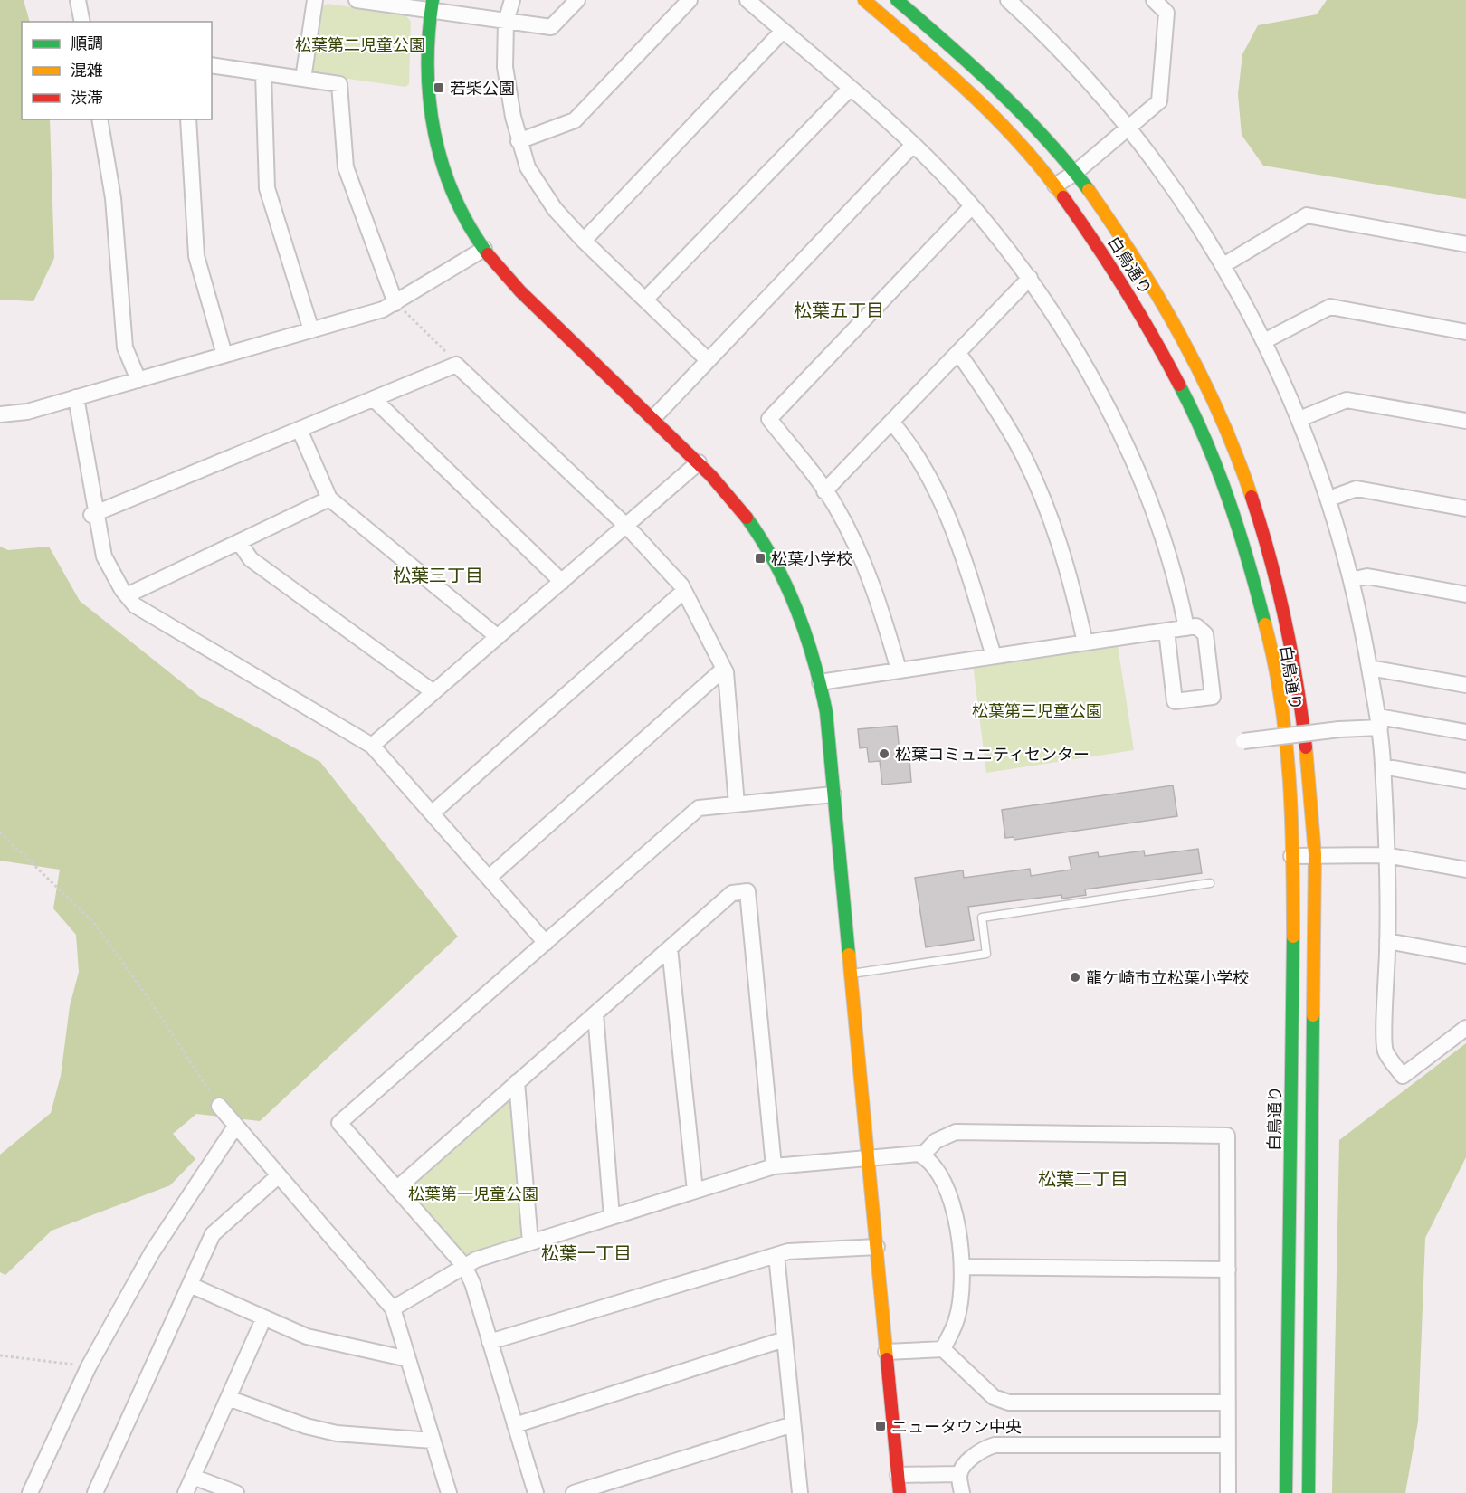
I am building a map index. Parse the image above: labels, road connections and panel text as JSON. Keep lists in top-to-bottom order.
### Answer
{
  "streets": {
    "main road": ["白鳥通り"]
  },
  "districts": [
    "松葉五丁目",
    "松葉三丁目",
    "松葉二丁目",
    "松葉一丁目"
  ],
  "parks": ["松葉第二児童公園", "松葉第三児童公園", "松葉第一児童公園"],
  "places": {
    "transit": ["若柴公園", "松葉小学校", "ニュータウン中央"],
    "other": ["松葉コミュニティセンター", "龍ケ崎市立松葉小学校"]
  },
  "legend": ["順調", "混雑", "渋滞"]
}
